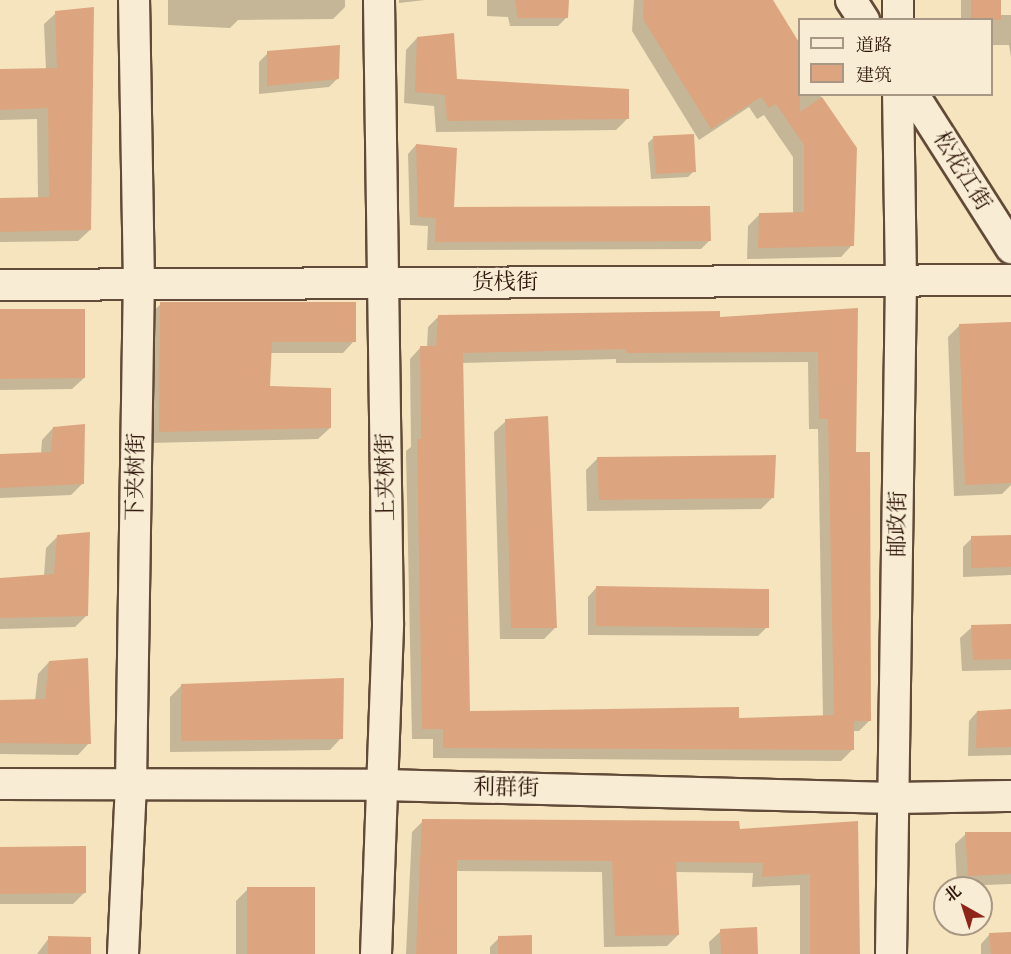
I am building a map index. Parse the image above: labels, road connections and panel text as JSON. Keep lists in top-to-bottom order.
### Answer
{
  "streets": {
    "street": [
      "松花江街",
      "货栈街",
      "下夹树街",
      "上夹树街",
      "邮政街",
      "利群街"
    ]
  },
  "crossings": [
    ["货栈街", "下夹树街"],
    ["货栈街", "上夹树街"],
    ["货栈街", "邮政街"],
    ["下夹树街", "利群街"],
    ["上夹树街", "利群街"],
    ["邮政街", "利群街"]
  ],
  "legend": ["道路", "建筑"],
  "north": "top left"
}
